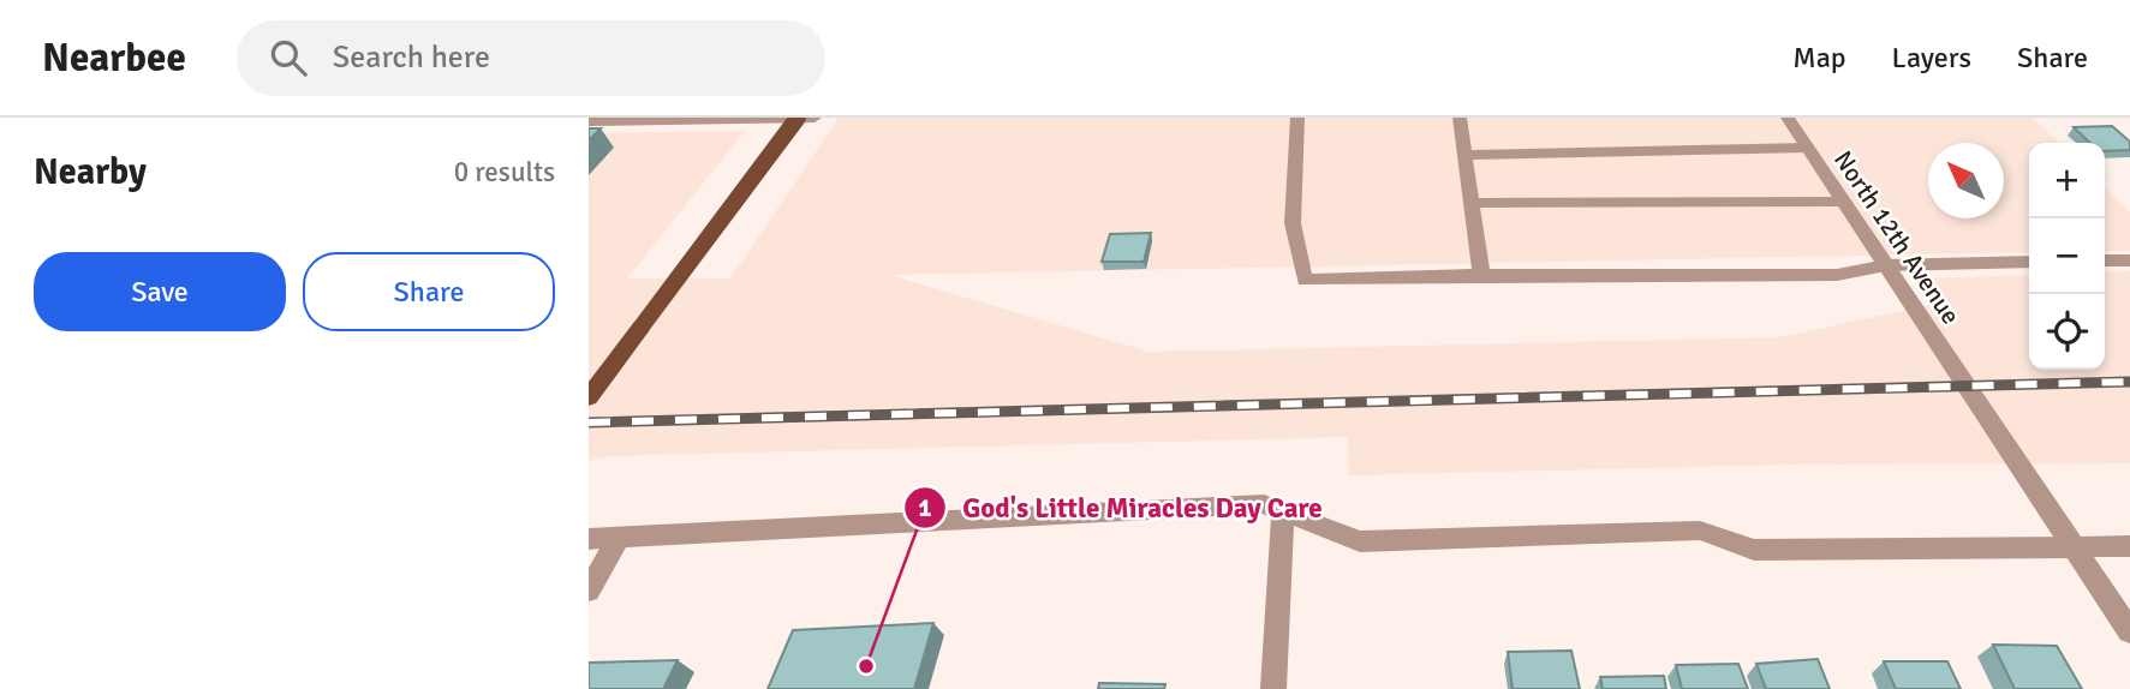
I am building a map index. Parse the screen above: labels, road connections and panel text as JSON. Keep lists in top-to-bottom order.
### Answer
{
  "streets": {
    "street": ["North 12th Avenue"]
  },
  "places": ["God's Little Miracles Day Care"],
  "north": "top left",
  "page": {
    "header": "Nearbee",
    "search": "Search here",
    "nav": ["Map", "Layers", "Share"],
    "heading": ["Nearby", "0 results"],
    "map_buttons": ["+", "−"],
    "buttons": ["Save", "Share"]
  }
}
